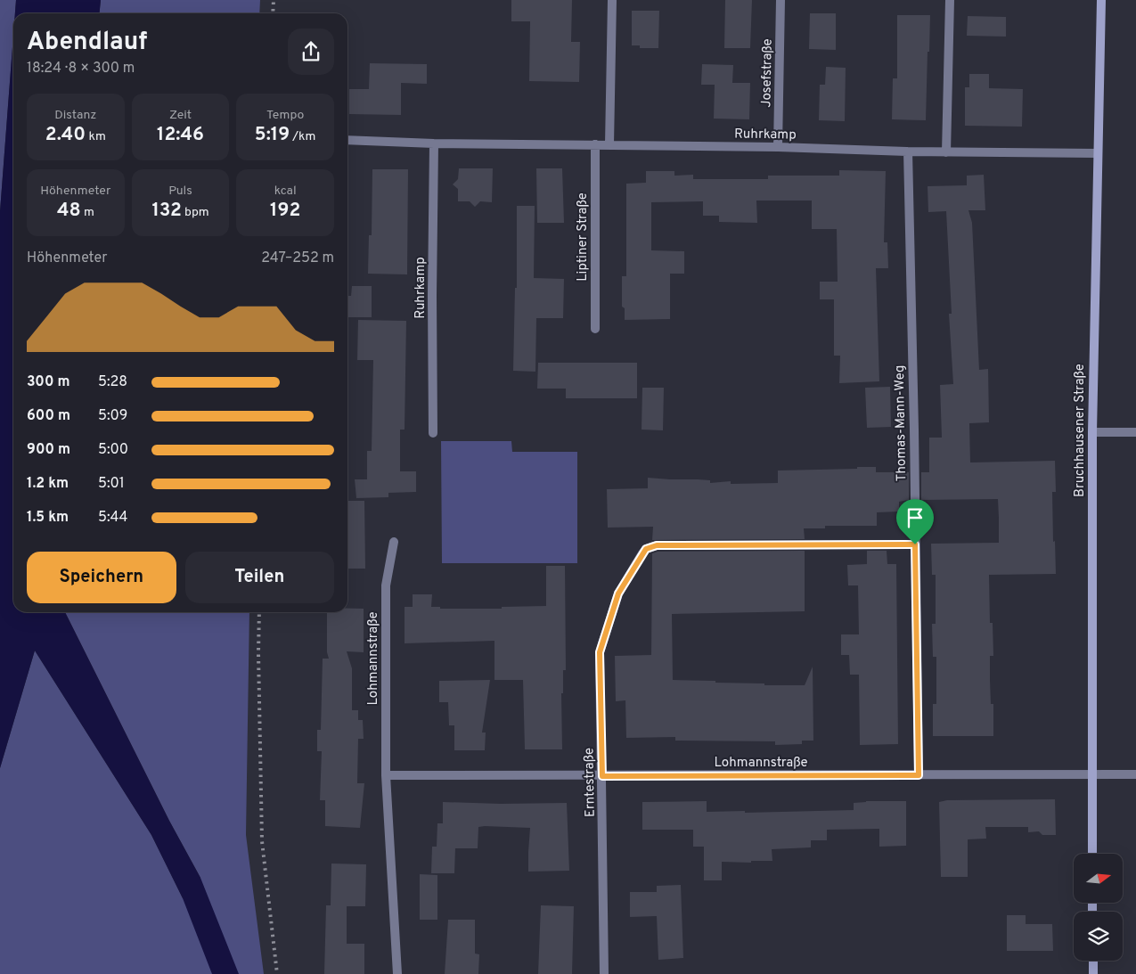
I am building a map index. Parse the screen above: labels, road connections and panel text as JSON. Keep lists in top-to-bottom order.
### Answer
{
  "streets": {
    "street": [
      "Josefstraße",
      "Ruhrkamp",
      "Liptiner Straße",
      "Thomas-Mann-Weg",
      "Bruchhausener Straße",
      "Lohmannstraße",
      "Erntestraße"
    ]
  },
  "crossings": [
    ["Josefstraße", "Ruhrkamp"],
    ["Ruhrkamp", "Liptiner Straße"],
    ["Ruhrkamp", "Thomas-Mann-Weg"],
    ["Ruhrkamp", "Bruchhausener Straße"],
    ["Thomas-Mann-Weg", "Lohmannstraße"],
    ["Thomas-Mann-Weg", "Erntestraße"],
    ["Bruchhausener Straße", "Lohmannstraße"],
    ["Lohmannstraße", "Erntestraße"]
  ],
  "north": "right",
  "page": {
    "heading": ["Abendlauf", "18:24 · 8 × 300 m"],
    "stats": [
      ["Distanz", "2.40 km"],
      ["Zeit", "12:46"],
      ["Tempo", "5:19 /km"],
      ["Höhenmeter", "48 m"],
      ["Puls", "132 bpm"],
      ["kcal", "192"]
    ],
    "chart": ["Höhenmeter", "247–252 m"],
    "list": [
      {
        "name": "300 m",
        "note": "5:28"
      },
      {
        "name": "600 m",
        "note": "5:09"
      },
      {
        "name": "900 m",
        "note": "5:00"
      },
      {
        "name": "1.2 km",
        "note": "5:01"
      },
      {
        "name": "1.5 km",
        "note": "5:44"
      }
    ],
    "buttons": ["Speichern", "Teilen"]
  }
}
